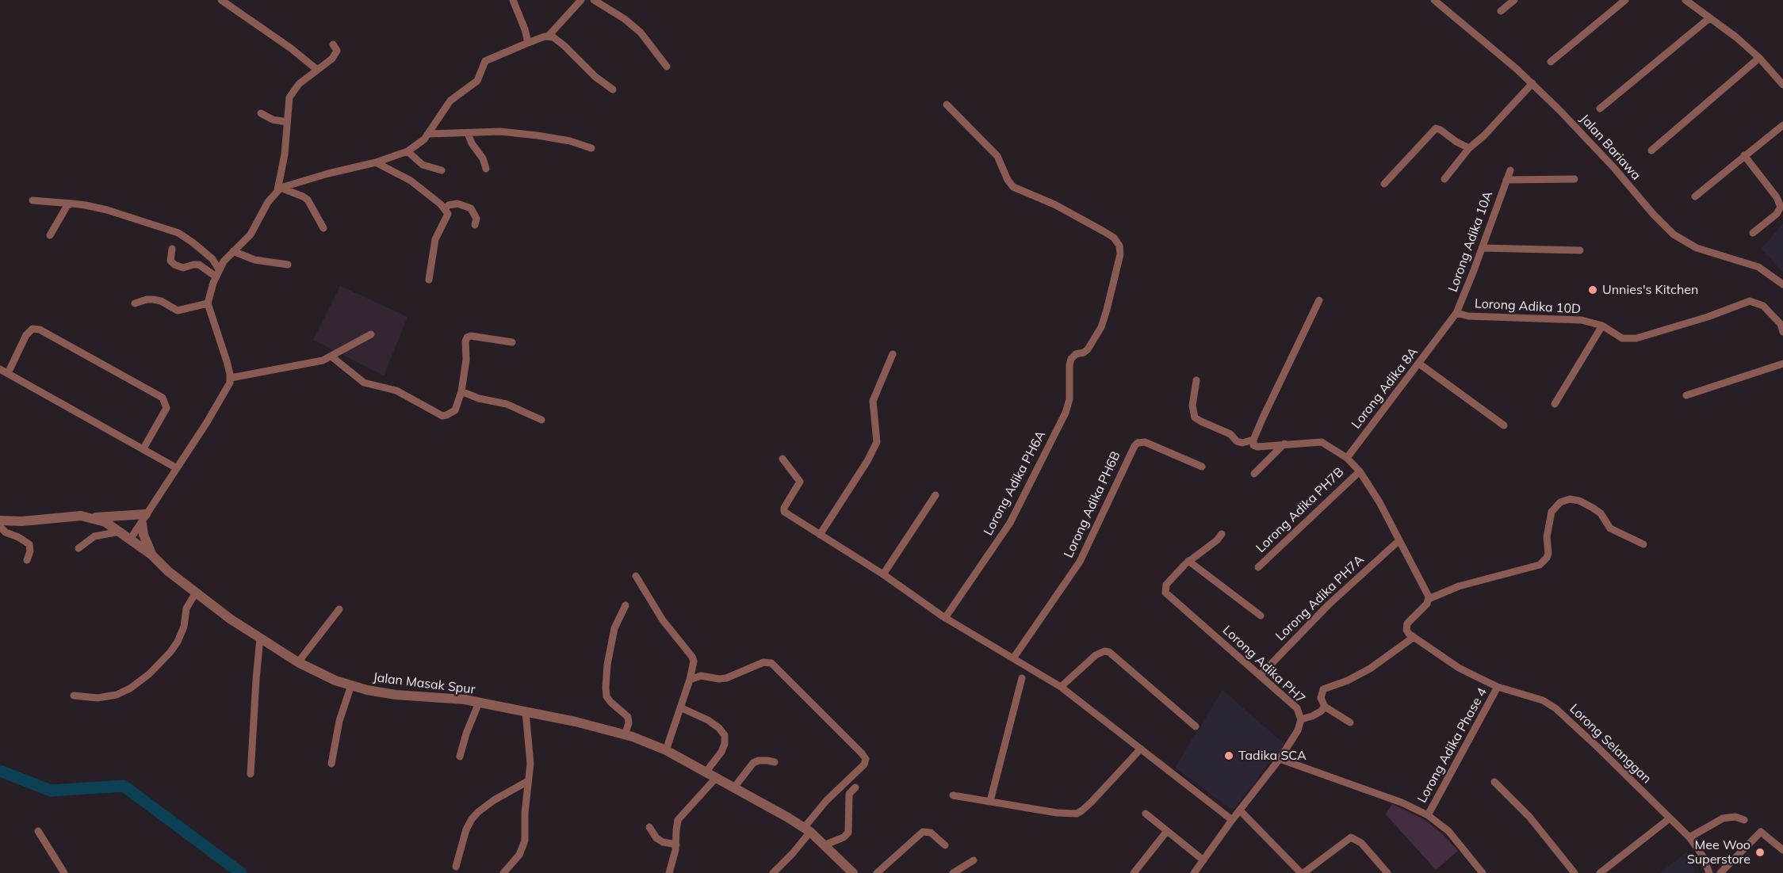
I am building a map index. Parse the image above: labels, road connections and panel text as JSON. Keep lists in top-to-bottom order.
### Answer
{
  "streets": {
    "street": [
      "Jalan Bariawa",
      "Lorong Adika 10A",
      "Lorong Adika 10D",
      "Lorong Adika 8A",
      "Lorong Adika PH6A",
      "Lorong Adika PH6B",
      "Lorong Adika PH7B",
      "Lorong Adika PH7A",
      "Lorong Adika PH7",
      "Jalan Masak Spur",
      "Lorong Selanggan",
      "Lorong Adika Phase 4"
    ]
  },
  "crossings": [
    ["Lorong Adika 10A", "Lorong Adika 10D"],
    ["Lorong Adika 10A", "Lorong Adika 8A"],
    ["Lorong Adika PH7A", "Lorong Adika PH7"],
    ["Lorong Selanggan", "Lorong Adika Phase 4"]
  ],
  "places": ["Unnies's Kitchen", "Tadika SCA", "Mee Woo Superstore"]
}
